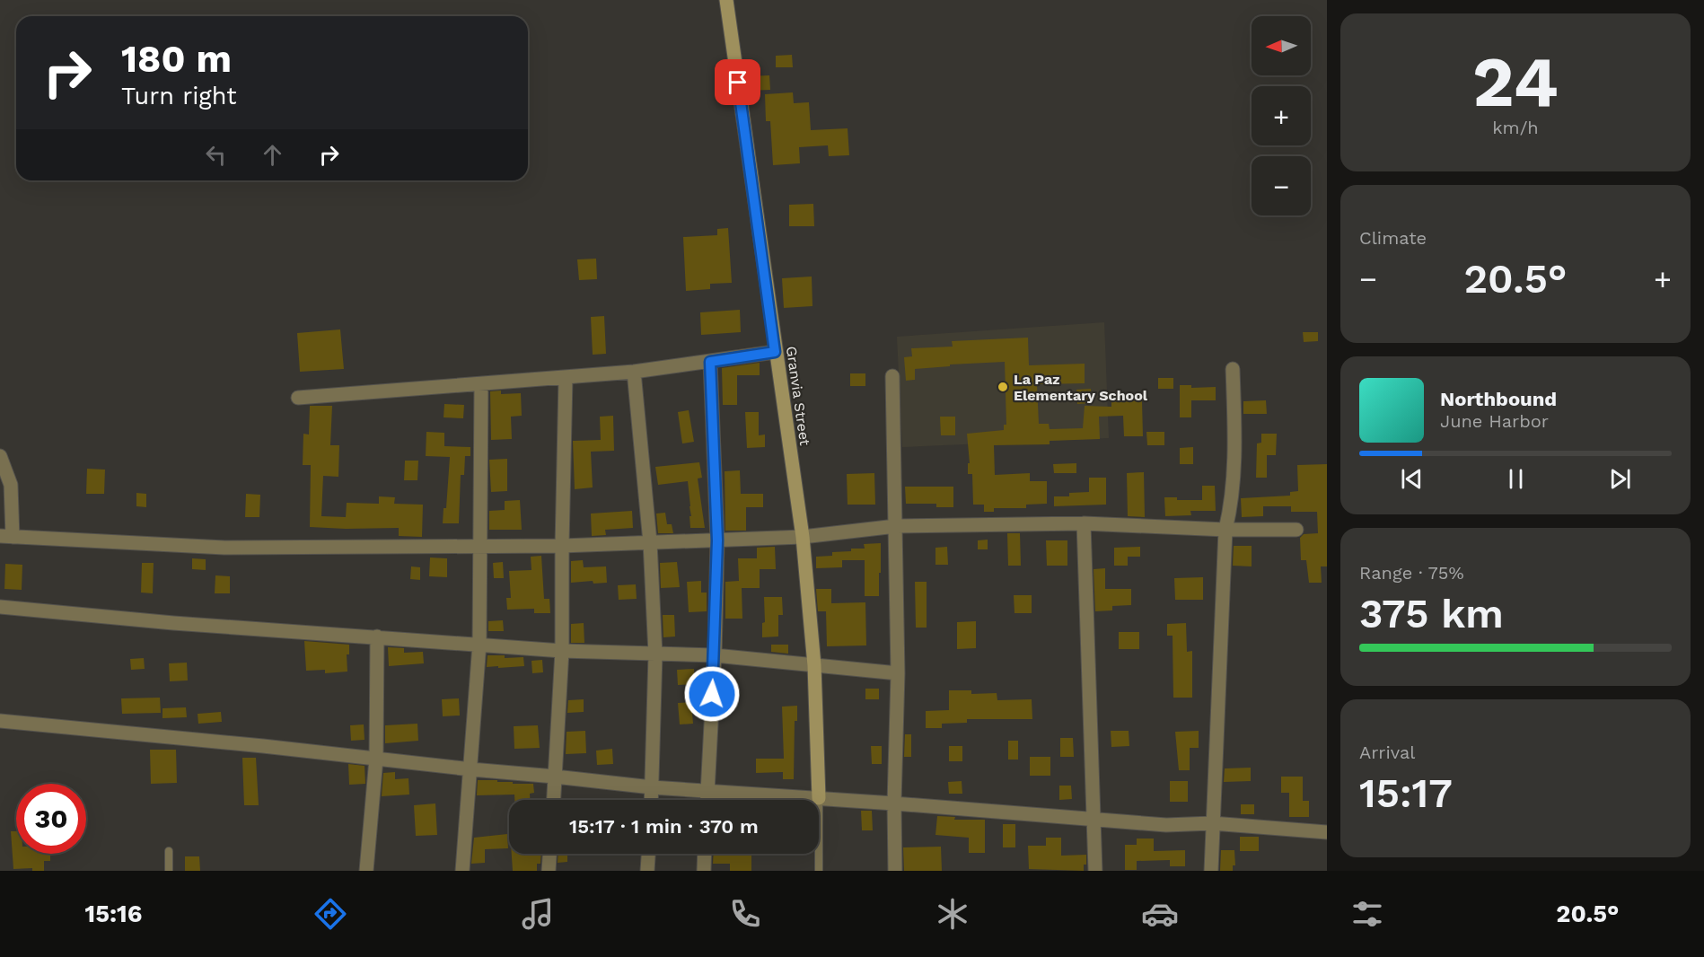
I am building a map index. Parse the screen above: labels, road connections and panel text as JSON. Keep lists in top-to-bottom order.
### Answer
{
  "streets": {
    "street": ["Granvia Street"]
  },
  "places": ["La Paz Elementary School"],
  "north": "left",
  "page": {
    "tile": [
      ["24", "km/h"],
      "Climate",
      ["Range · 75%", "375 km"],
      ["Arrival", "15:17"]
    ],
    "map_buttons": ["+", "−"],
    "turn": ["180 m", "Turn right"],
    "heat": ["−", "20.5°", "+"],
    "song": ["Northbound", "June Harbor"],
    "limit": "30",
    "trip": "15:17 · 1 min · 370 m",
    "tabs": ["15:16", "20.5°"]
  }
}
